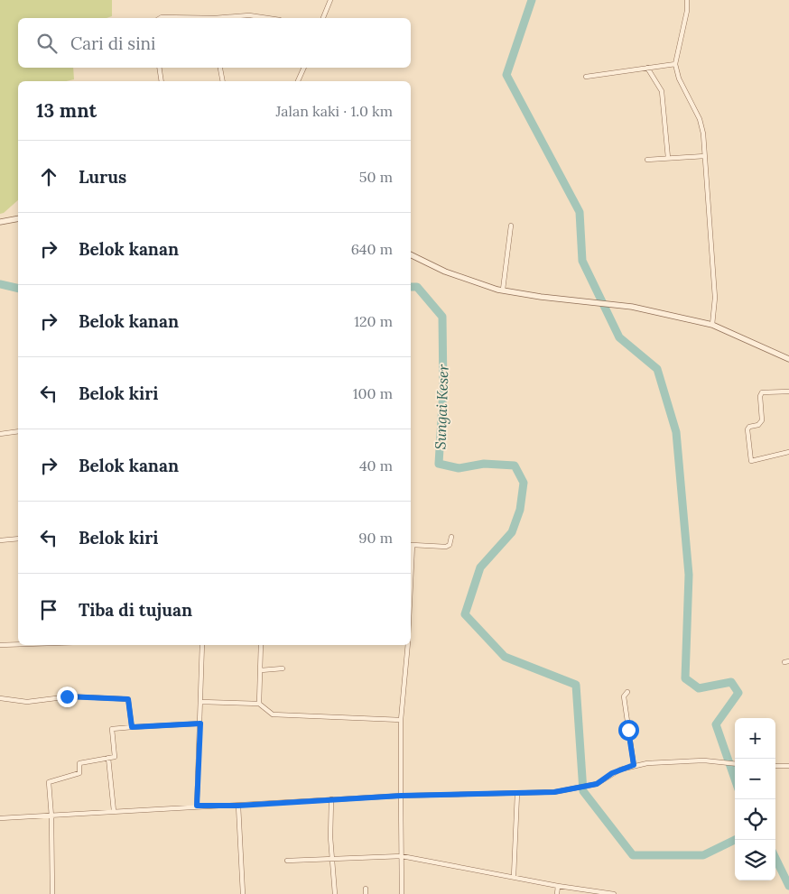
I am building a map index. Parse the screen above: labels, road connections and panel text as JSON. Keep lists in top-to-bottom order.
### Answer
{
  "water": ["Sungai Keser"],
  "page": {
    "search": "Cari di sini",
    "heading": ["13 mnt", "Jalan kaki · 1.0 km"],
    "list": [
      ["Lurus", "50 m"],
      ["Belok kanan", "640 m"],
      ["Belok kanan", "120 m"],
      ["Belok kiri", "100 m"],
      ["Belok kanan", "40 m"],
      ["Belok kiri", "90 m"],
      "Tiba di tujuan"
    ],
    "map_buttons": ["+", "−"]
  }
}
